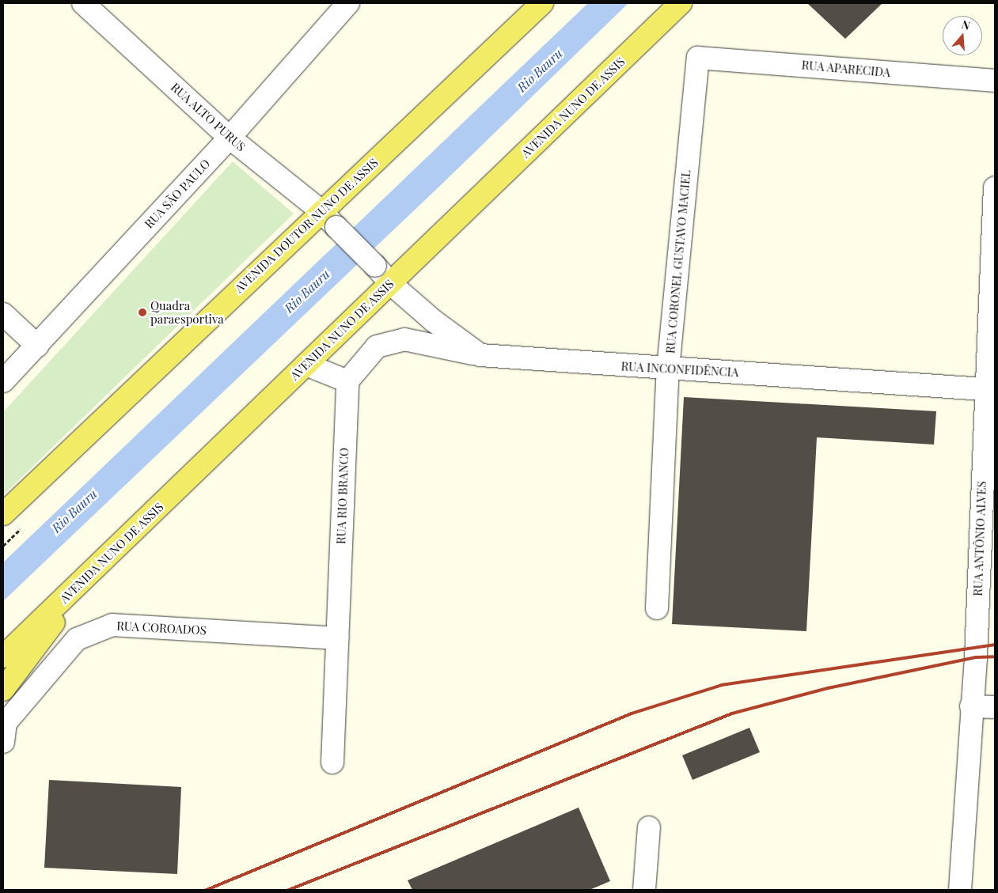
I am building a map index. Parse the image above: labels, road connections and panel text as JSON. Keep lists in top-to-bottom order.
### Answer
{
  "streets": {
    "main road": ["AVENIDA NUNO DE ASSIS", "AVENIDA DOUTOR NUNO DE ASSIS"],
    "street": [
      "RUA APARECIDA",
      "RUA ALTO PURUS",
      "RUA SÃO PAULO",
      "RUA CORONEL GUSTAVO MACIEL",
      "RUA INCONFIDÊNCIA",
      "RUA RIO BRANCO",
      "RUA ANTÔNIO ALVES",
      "RUA COROADOS"
    ]
  },
  "crossings": [
    ["RUA APARECIDA", "RUA CORONEL GUSTAVO MACIEL"],
    ["AVENIDA NUNO DE ASSIS", "RUA ALTO PURUS"],
    ["RUA ALTO PURUS", "RUA SÃO PAULO"],
    ["RUA ALTO PURUS", "AVENIDA DOUTOR NUNO DE ASSIS"],
    ["RUA CORONEL GUSTAVO MACIEL", "RUA INCONFIDÊNCIA"],
    ["RUA INCONFIDÊNCIA", "RUA ANTÔNIO ALVES"],
    ["RUA RIO BRANCO", "RUA COROADOS"]
  ],
  "water": ["Rio Bauru"],
  "places": ["Quadra paraesportiva"],
  "north": "top"
}
